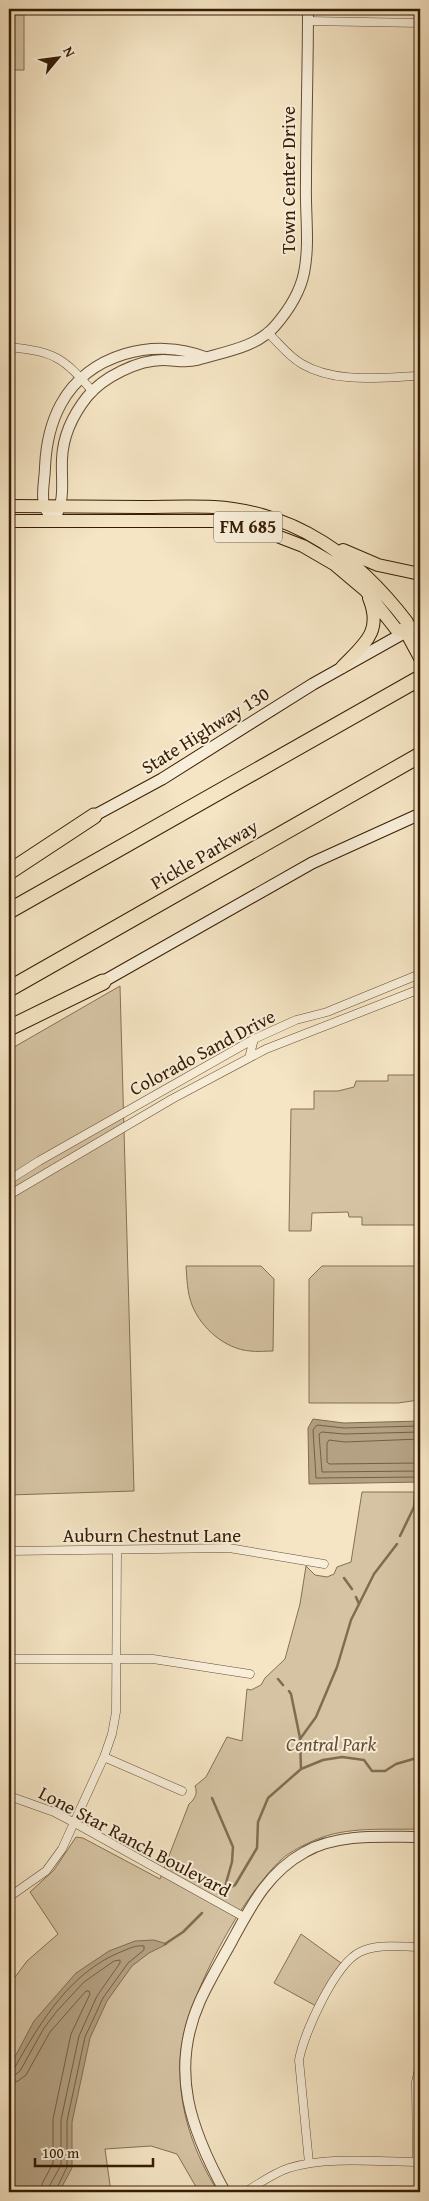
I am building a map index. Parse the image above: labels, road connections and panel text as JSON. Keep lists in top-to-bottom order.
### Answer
{
  "streets": {
    "highway": ["Pickle Parkway"],
    "main road": ["FM 685", "State Highway 130"],
    "street": [
      "Town Center Drive",
      "Colorado Sand Drive",
      "Auburn Chestnut Lane",
      "Lone Star Ranch Boulevard"
    ]
  },
  "crossings": [
    ["Town Center Drive", "FM 685"],
    ["FM 685", "State Highway 130"]
  ],
  "parks": ["Central Park"],
  "scale_bar": "100 m",
  "north": "top right"
}
